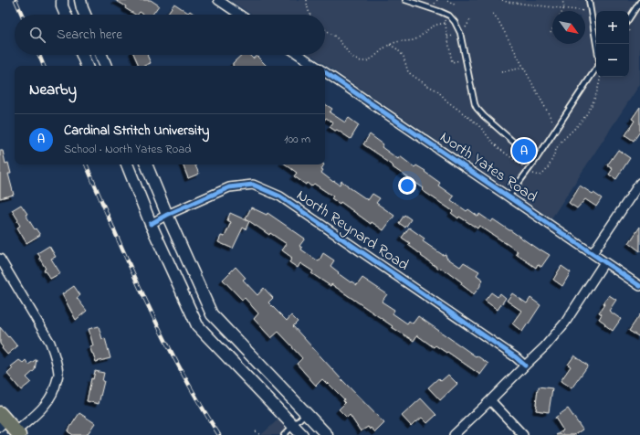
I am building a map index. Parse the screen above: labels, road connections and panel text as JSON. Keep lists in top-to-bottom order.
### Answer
{
  "streets": {
    "street": ["North Yates Road", "North Reynard Road"]
  },
  "north": "bottom right",
  "page": {
    "map_buttons": ["+", "−"],
    "search": "Search here",
    "heading": "Nearby",
    "list": [
      {
        "mark": "A",
        "name": "Cardinal Stritch University",
        "note": "School · North Yates Road",
        "value": "100 m"
      }
    ],
    "pins": "A"
  }
}
